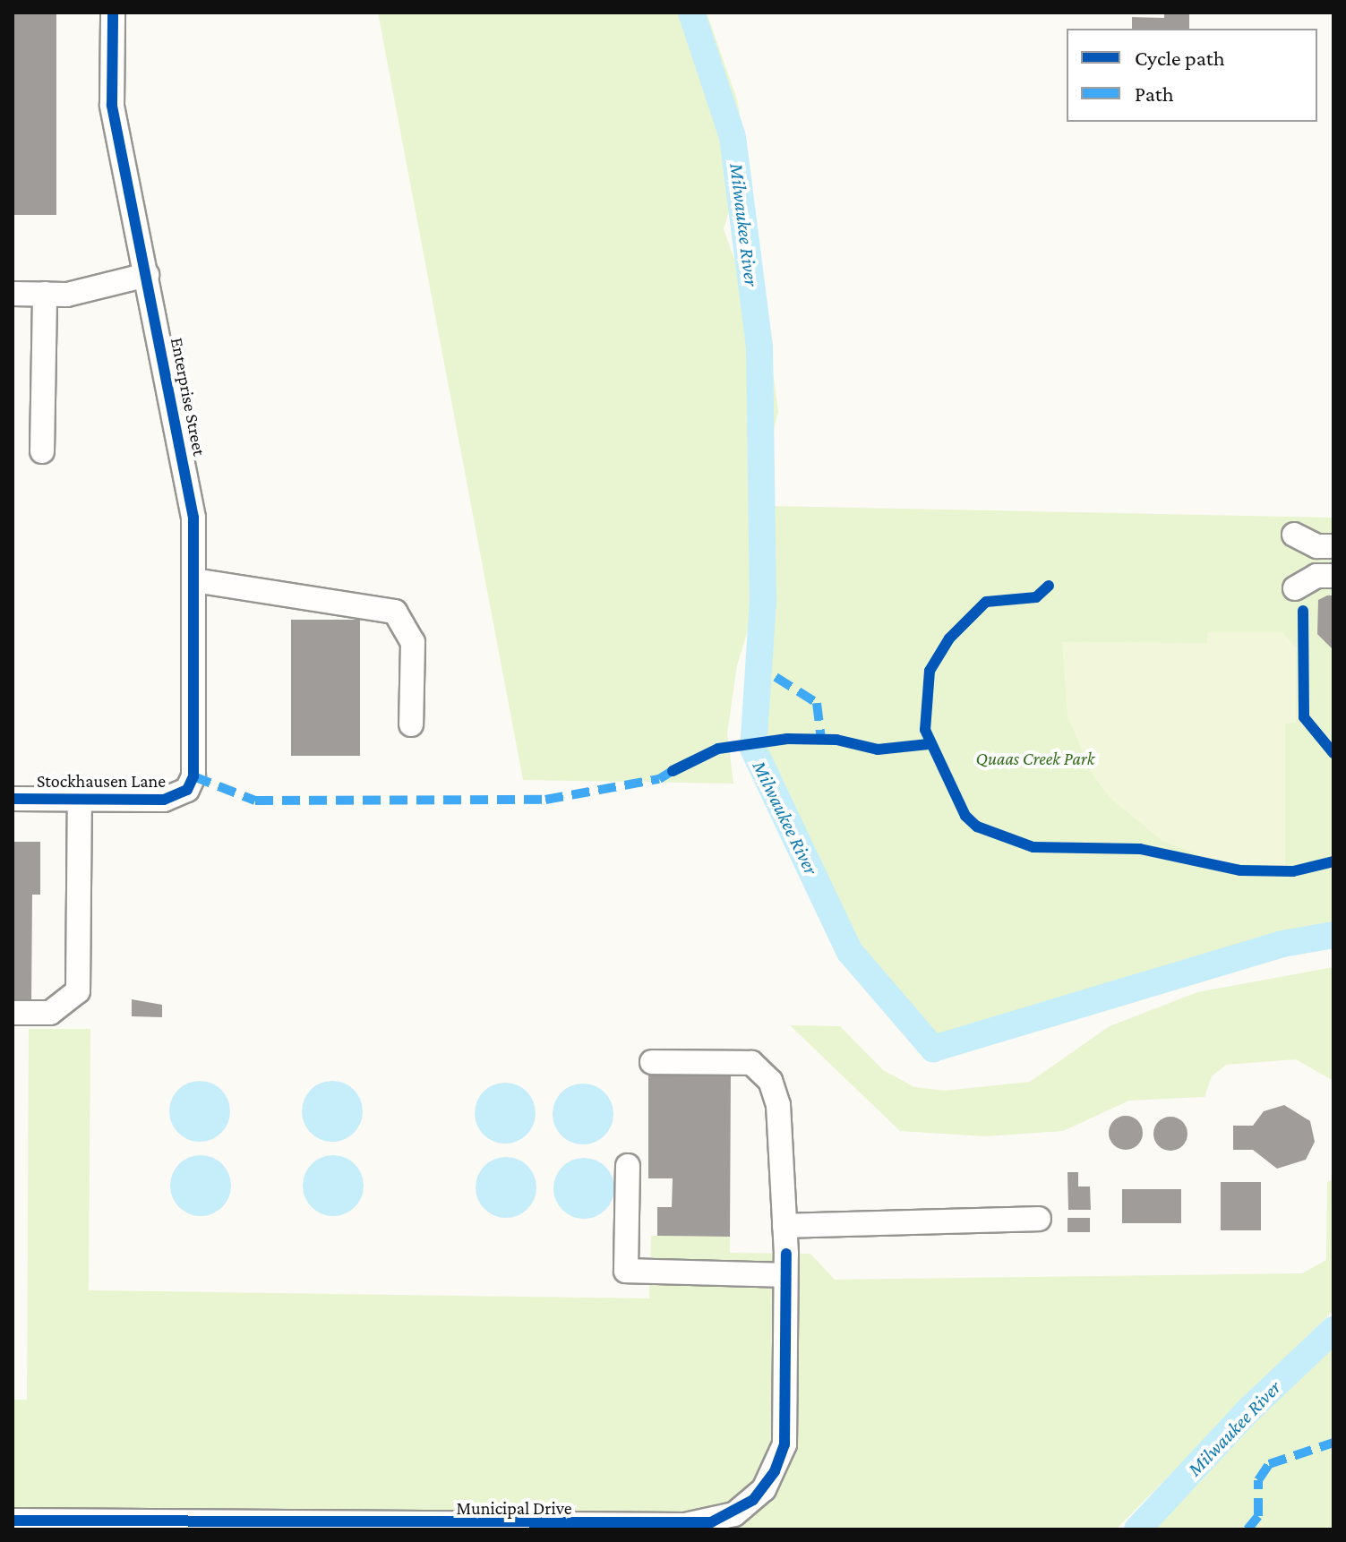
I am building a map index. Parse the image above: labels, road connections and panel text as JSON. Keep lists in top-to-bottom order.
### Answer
{
  "streets": {
    "street": ["Enterprise Street", "Stockhausen Lane", "Municipal Drive"]
  },
  "crossings": [
    ["Enterprise Street", "Stockhausen Lane"]
  ],
  "water": ["Milwaukee River"],
  "parks": ["Quaas Creek Park"],
  "legend": ["Cycle path", "Path"]
}
